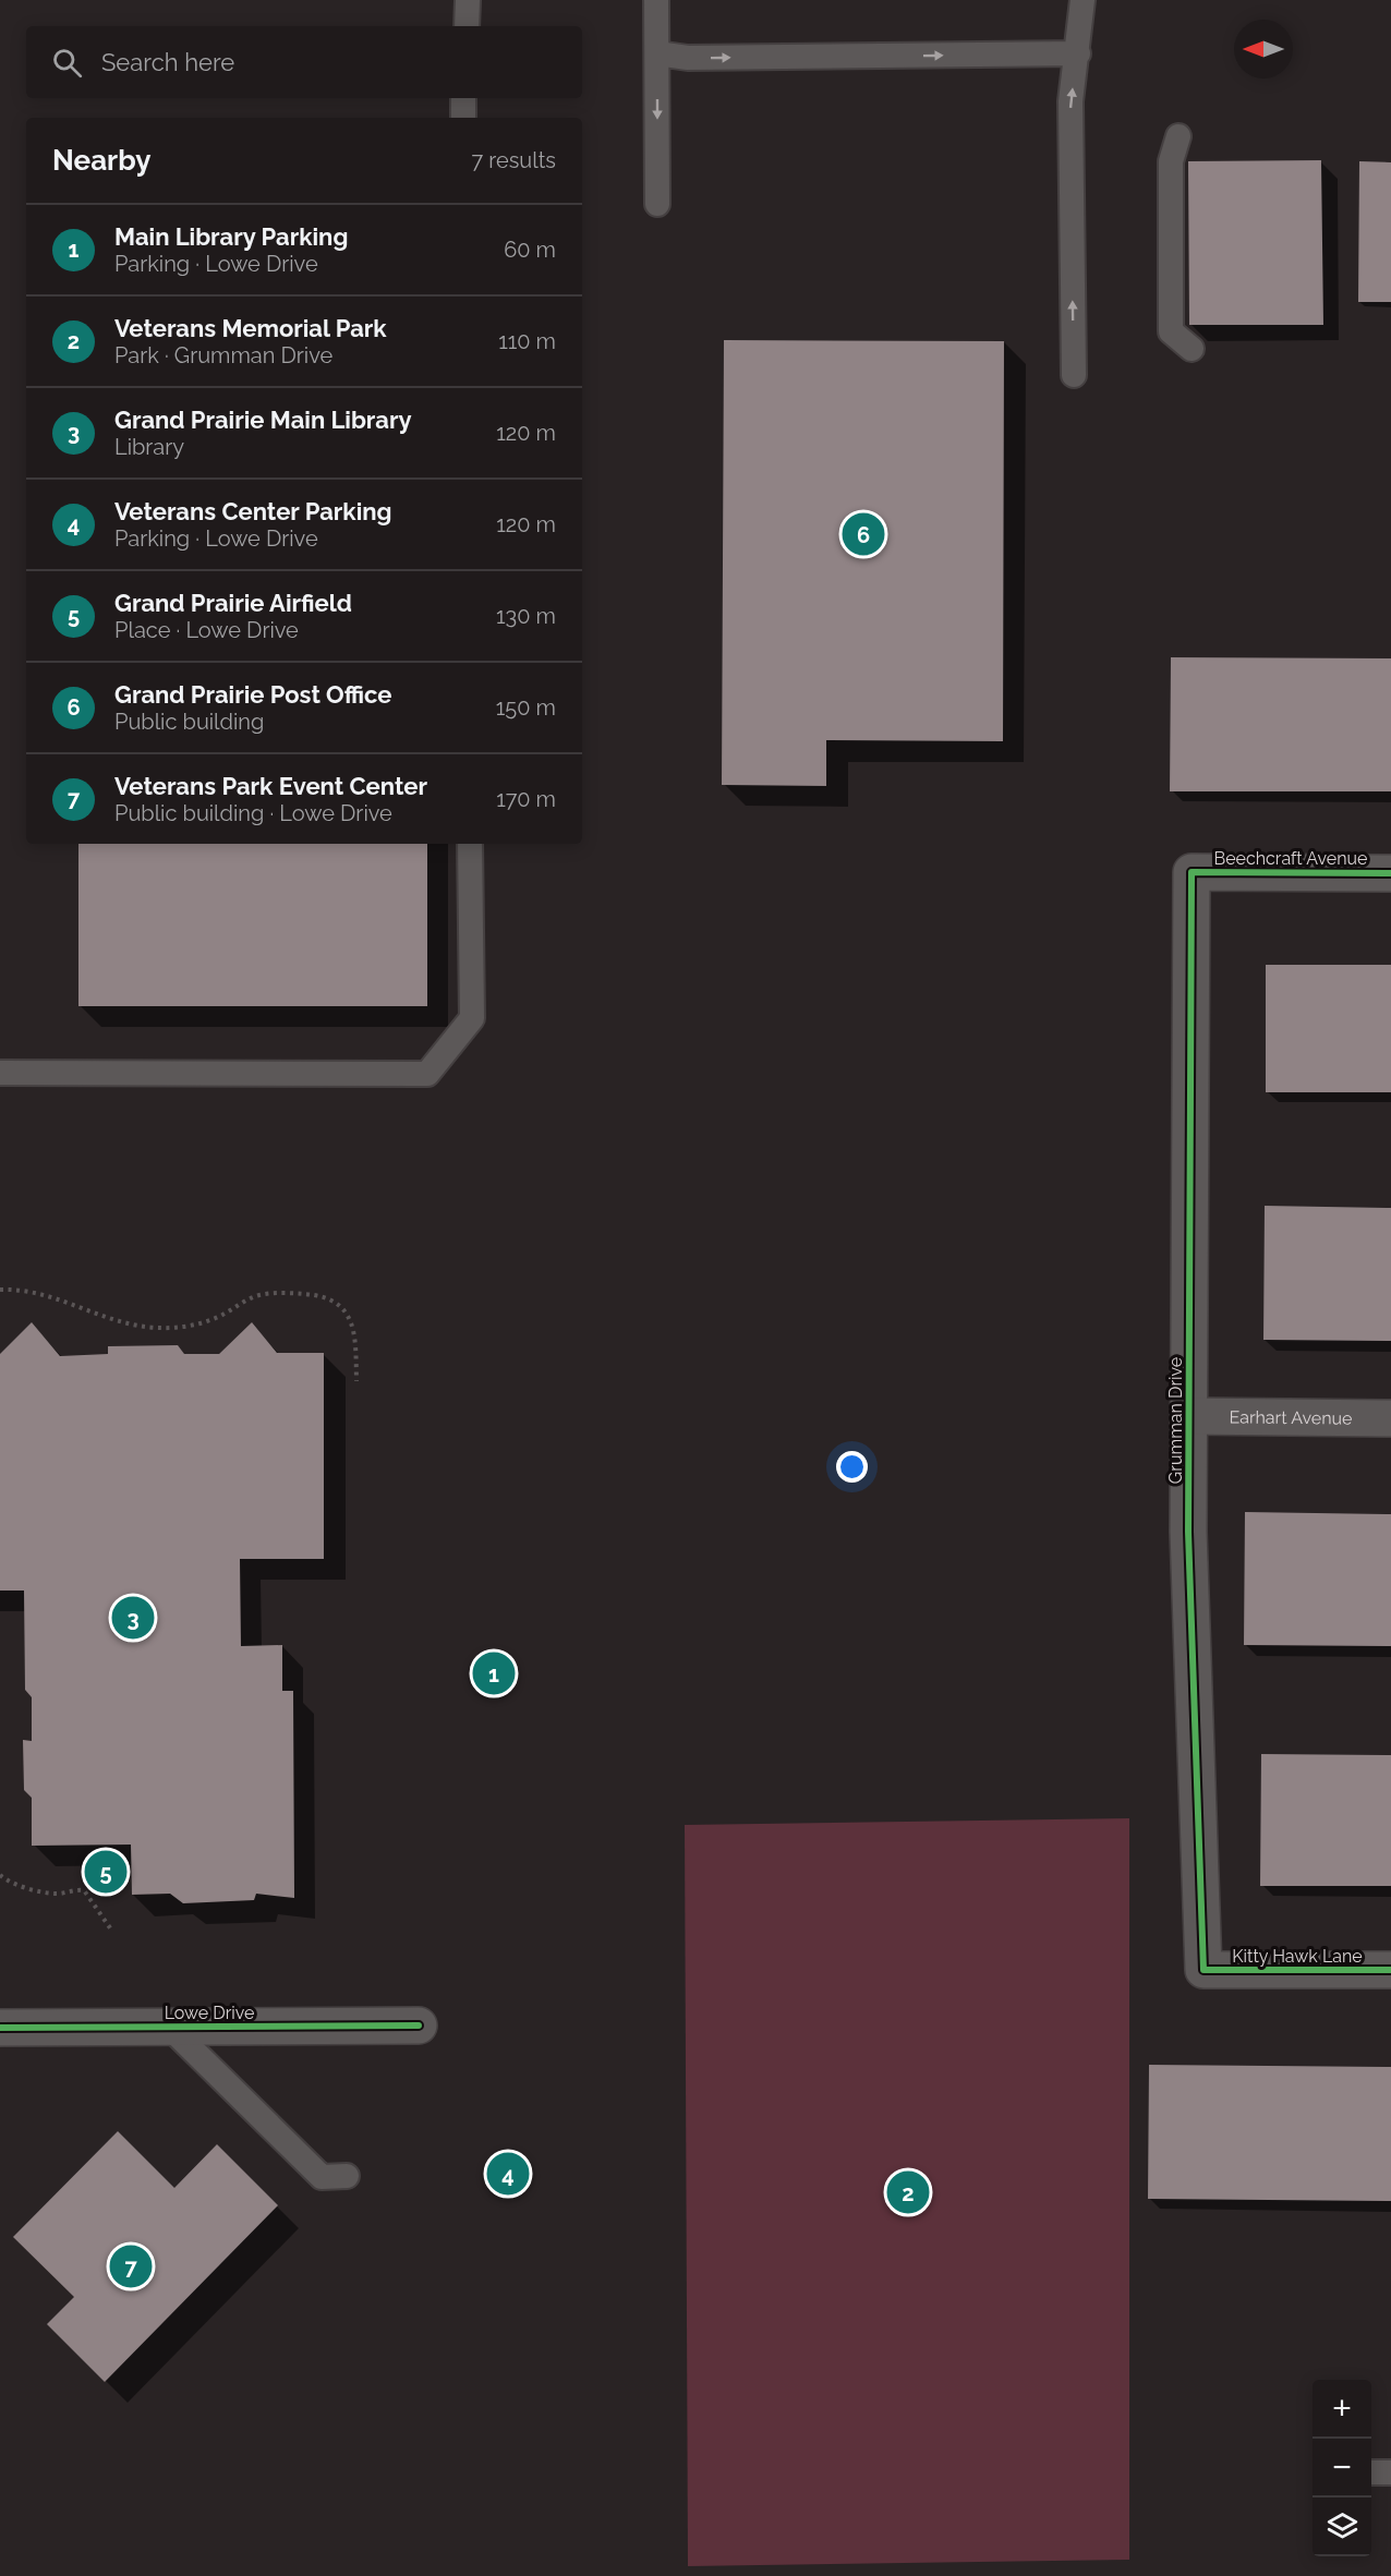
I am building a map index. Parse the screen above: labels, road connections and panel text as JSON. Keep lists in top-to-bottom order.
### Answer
{
  "streets": {
    "street": [
      "Beechcraft Avenue",
      "Earhart Avenue",
      "Grumman Drive",
      "Kitty Hawk Lane",
      "Lowe Drive"
    ]
  },
  "crossings": [
    ["Beechcraft Avenue", "Grumman Drive"],
    ["Earhart Avenue", "Grumman Drive"],
    ["Grumman Drive", "Kitty Hawk Lane"]
  ],
  "north": "left",
  "page": {
    "search": "Search here",
    "heading": ["Nearby", "7 results"],
    "list": [
      {
        "mark": "1",
        "name": "Main Library Parking",
        "note": "Parking · Lowe Drive",
        "value": "60 m"
      },
      {
        "mark": "2",
        "name": "Veterans Memorial Park",
        "note": "Park · Grumman Drive",
        "value": "110 m"
      },
      {
        "mark": "3",
        "name": "Grand Prairie Main Library",
        "note": "Library",
        "value": "120 m"
      },
      {
        "mark": "4",
        "name": "Veterans Center Parking",
        "note": "Parking · Lowe Drive",
        "value": "120 m"
      },
      {
        "mark": "5",
        "name": "Grand Prairie Airfield",
        "note": "Place · Lowe Drive",
        "value": "130 m"
      },
      {
        "mark": "6",
        "name": "Grand Prairie Post Office",
        "note": "Public building",
        "value": "150 m"
      },
      {
        "mark": "7",
        "name": "Veterans Park Event Center",
        "note": "Public building · Lowe Drive",
        "value": "170 m"
      }
    ],
    "pins": [
      "6",
      "3",
      "1",
      "5",
      "4",
      "2",
      "7"
    ],
    "map_buttons": ["+", "−"]
  }
}
